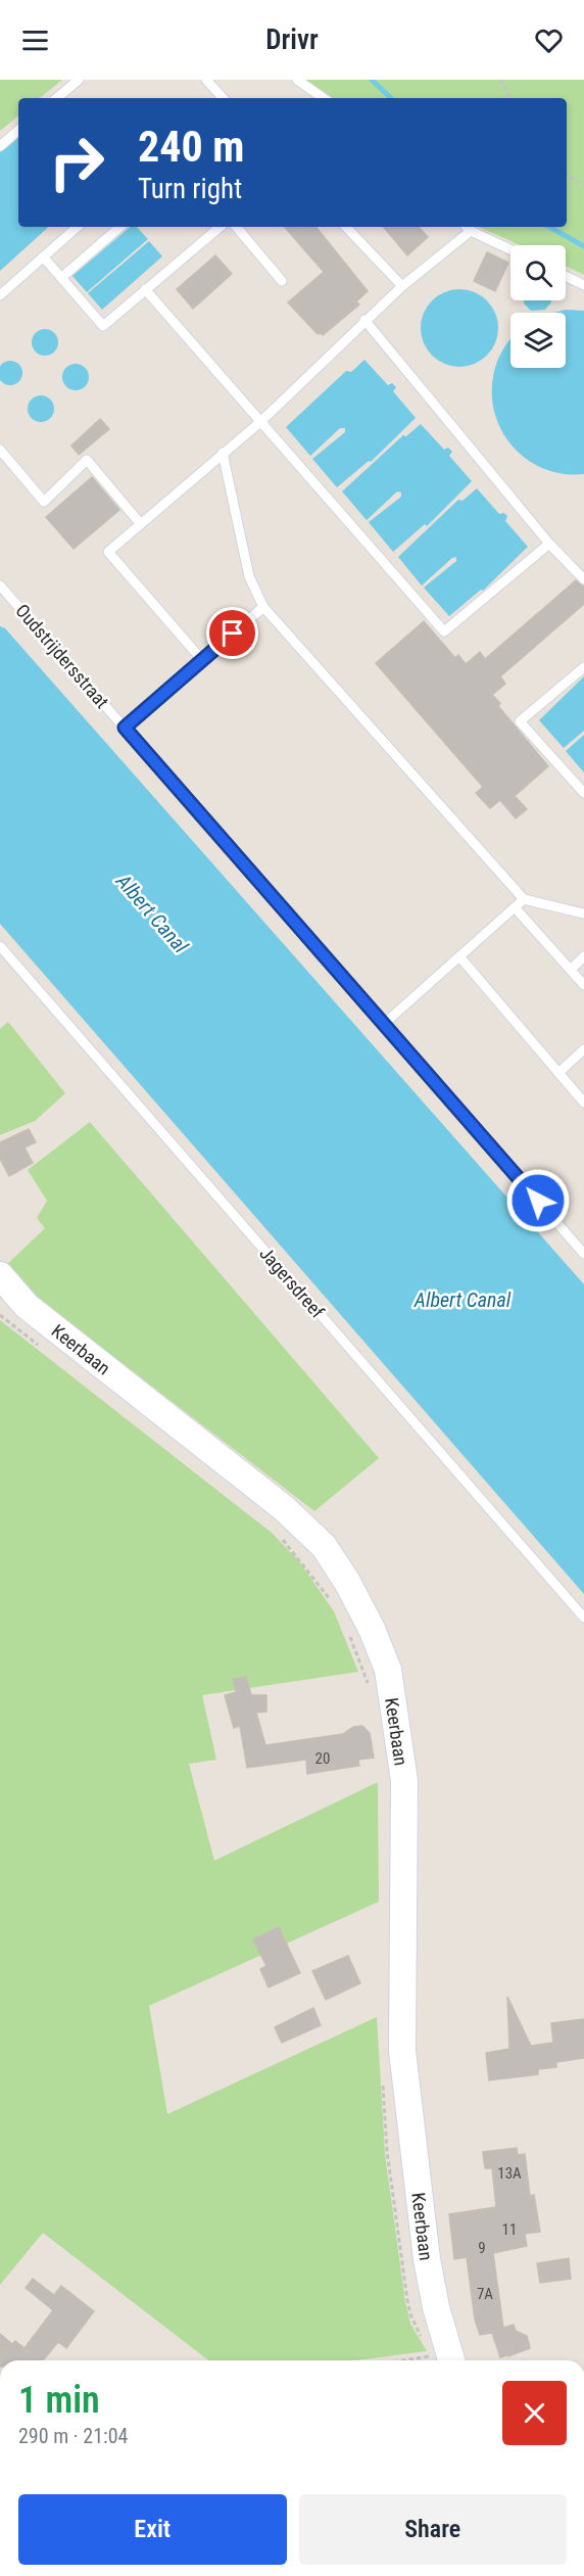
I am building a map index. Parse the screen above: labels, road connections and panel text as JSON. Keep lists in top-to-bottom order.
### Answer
{
  "streets": {
    "street": ["Keerbaan"],
    "lane": ["Oudstrijdersstraat", "Jagersdreef"]
  },
  "water": ["Albert Canal"],
  "house_numbers": [
    "20",
    "13A",
    "11",
    "9",
    "7A"
  ],
  "page": {
    "header": "Drivr",
    "turn": ["240 m", "Turn right"],
    "heading": ["1 min", "290 m · 21:04"],
    "buttons": ["Exit", "Share"]
  }
}
